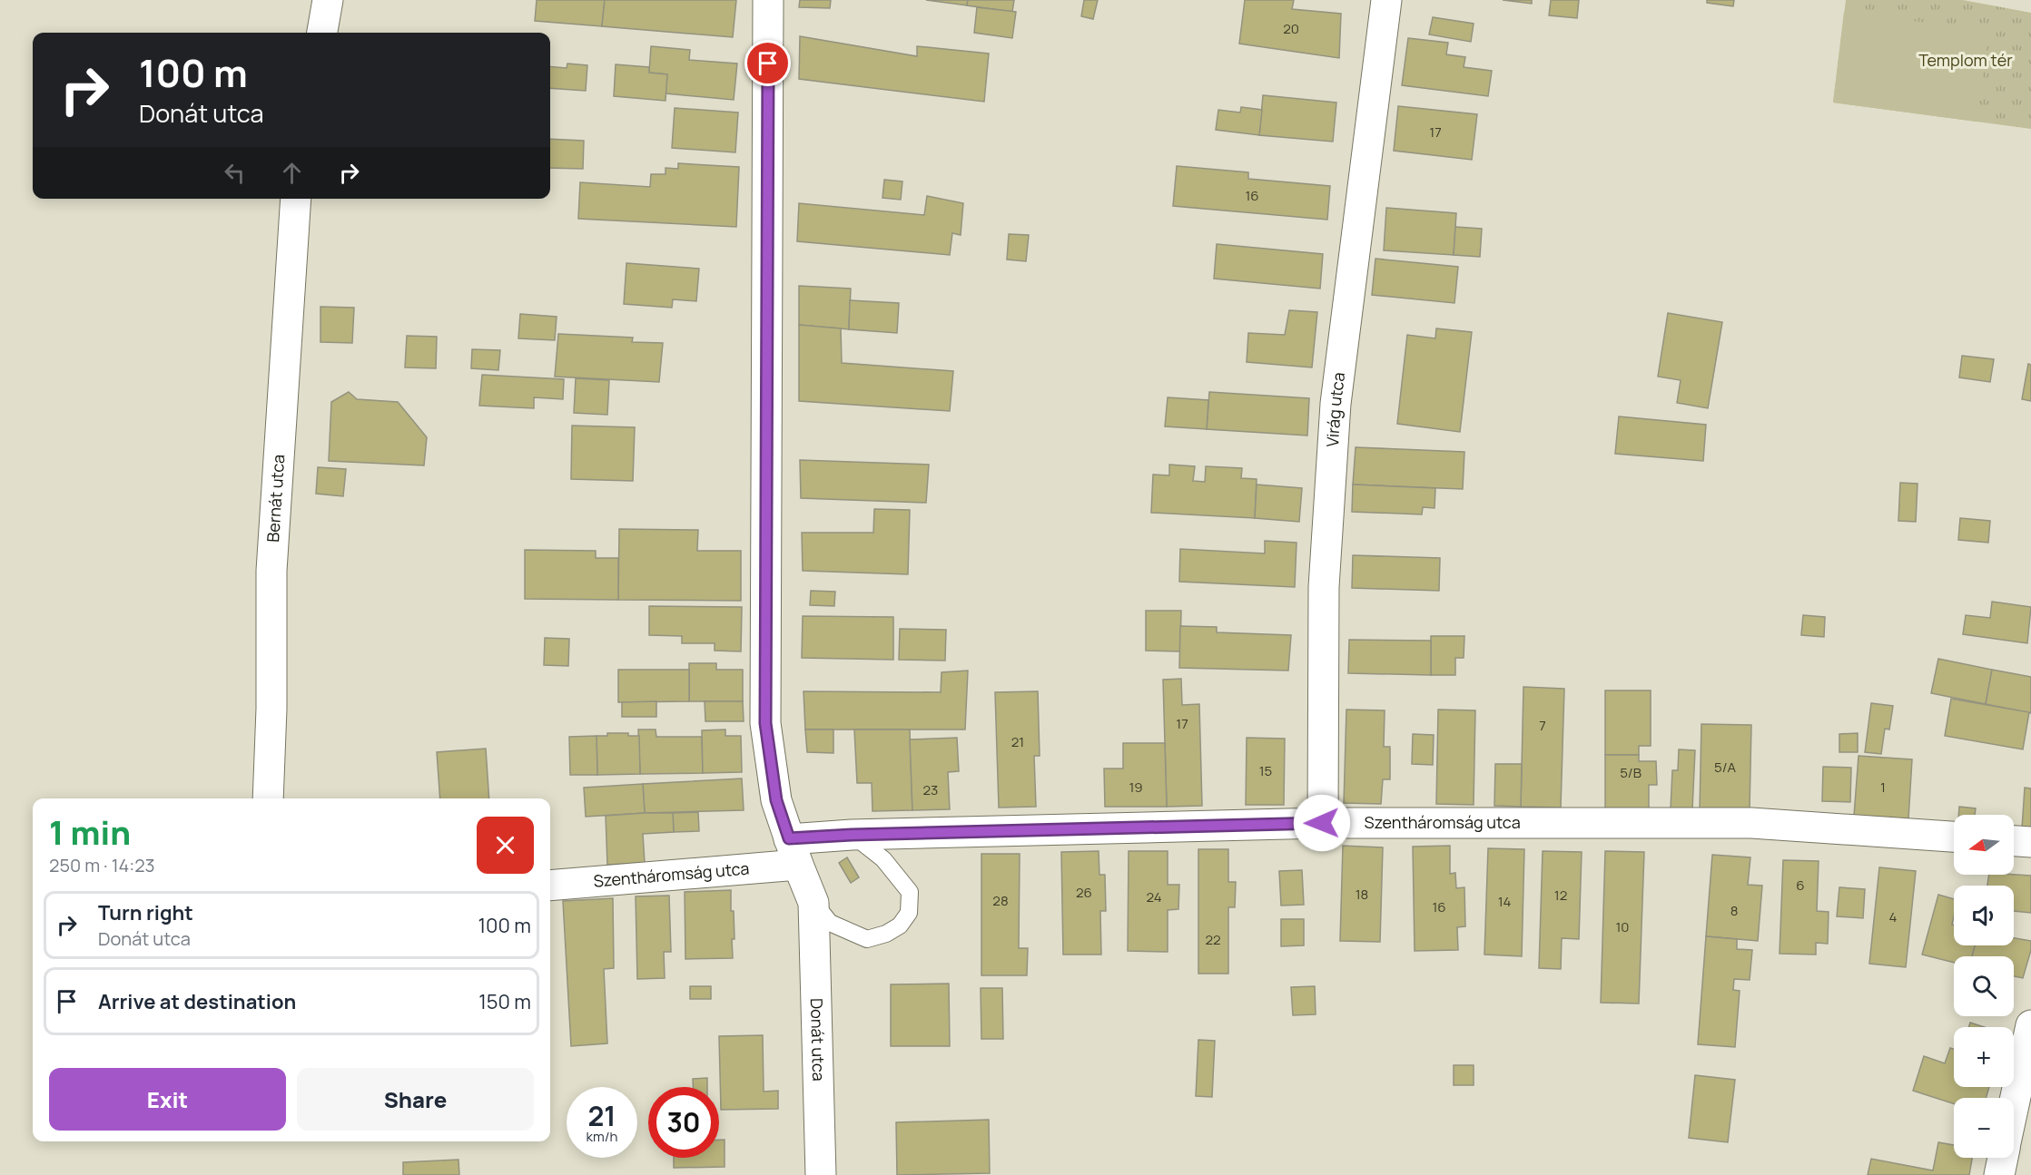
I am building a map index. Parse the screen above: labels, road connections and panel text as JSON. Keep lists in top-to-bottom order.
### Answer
{
  "streets": {
    "street": [
      "Virág utca",
      "Bernát utca",
      "Szentháromság utca",
      "Donát utca"
    ]
  },
  "crossings": [
    ["Virág utca", "Szentháromság utca"],
    ["Szentháromság utca", "Donát utca"]
  ],
  "parks": ["Templom tér"],
  "house_numbers": [
    "20",
    "17",
    "16",
    "17",
    "7",
    "21",
    "5/A",
    "15",
    "5/B",
    "19",
    "1",
    "23",
    "6",
    "26",
    "18",
    "12",
    "24",
    "28",
    "14",
    "16",
    "8",
    "4",
    "10",
    "22"
  ],
  "north": "left",
  "page": {
    "turn": ["100 m", "Donát utca"],
    "heading": ["1 min", "250 m · 14:23"],
    "map_buttons": ["+", "−"],
    "list": [
      {
        "name": "Turn right",
        "note": "Donát utca",
        "value": "100 m"
      },
      {
        "name": "Arrive at destination",
        "value": "150 m"
      }
    ],
    "buttons": ["Exit", "Share"],
    "speed": "21 km/h",
    "limit": "30"
  }
}
